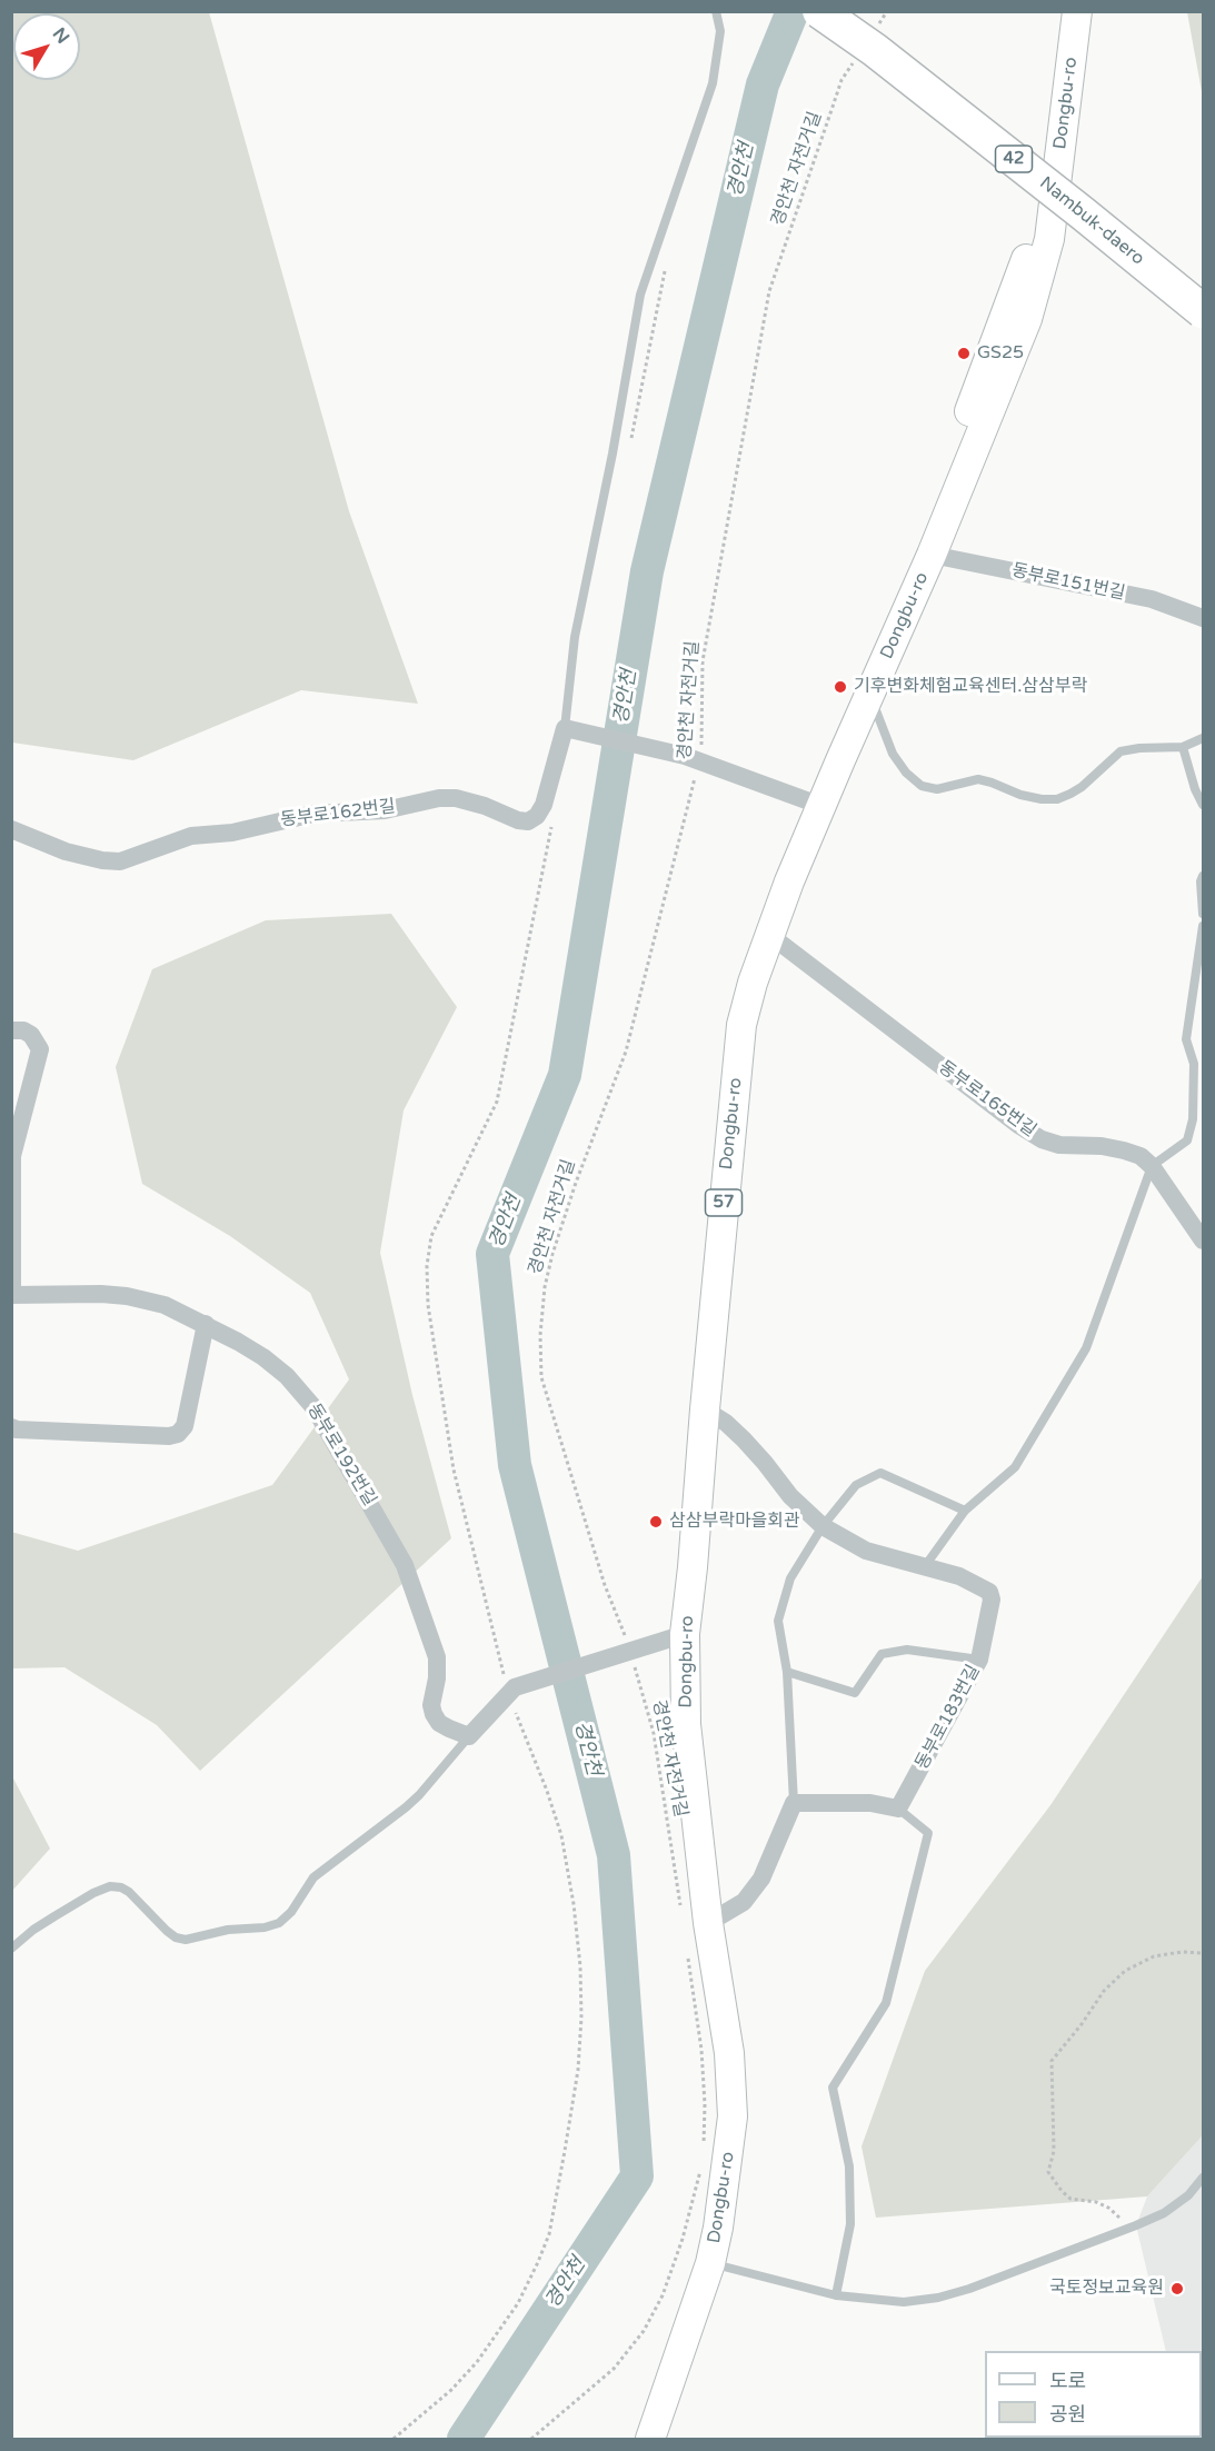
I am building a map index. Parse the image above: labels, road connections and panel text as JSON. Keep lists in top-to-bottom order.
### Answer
{
  "streets": {
    "highway": ["42", "Nambuk-daero"],
    "main road": ["Dongbu-ro", "57"],
    "street": [
      "동부로151번길",
      "동부로162번길",
      "동부로165번길",
      "동부로192번길",
      "동부로183번길"
    ],
    "path": ["경안천 자전거길"]
  },
  "crossings": [
    ["Dongbu-ro", "동부로151번길"],
    ["Dongbu-ro", "동부로165번길"],
    ["Dongbu-ro", "동부로183번길"]
  ],
  "water": ["경안천"],
  "places": [
    "GS25",
    "기후변화체험교육센터.삼삼부락",
    "삼삼부락마을회관",
    "국토정보교육원"
  ],
  "legend": ["도로", "공원"],
  "north": "top right"
}
